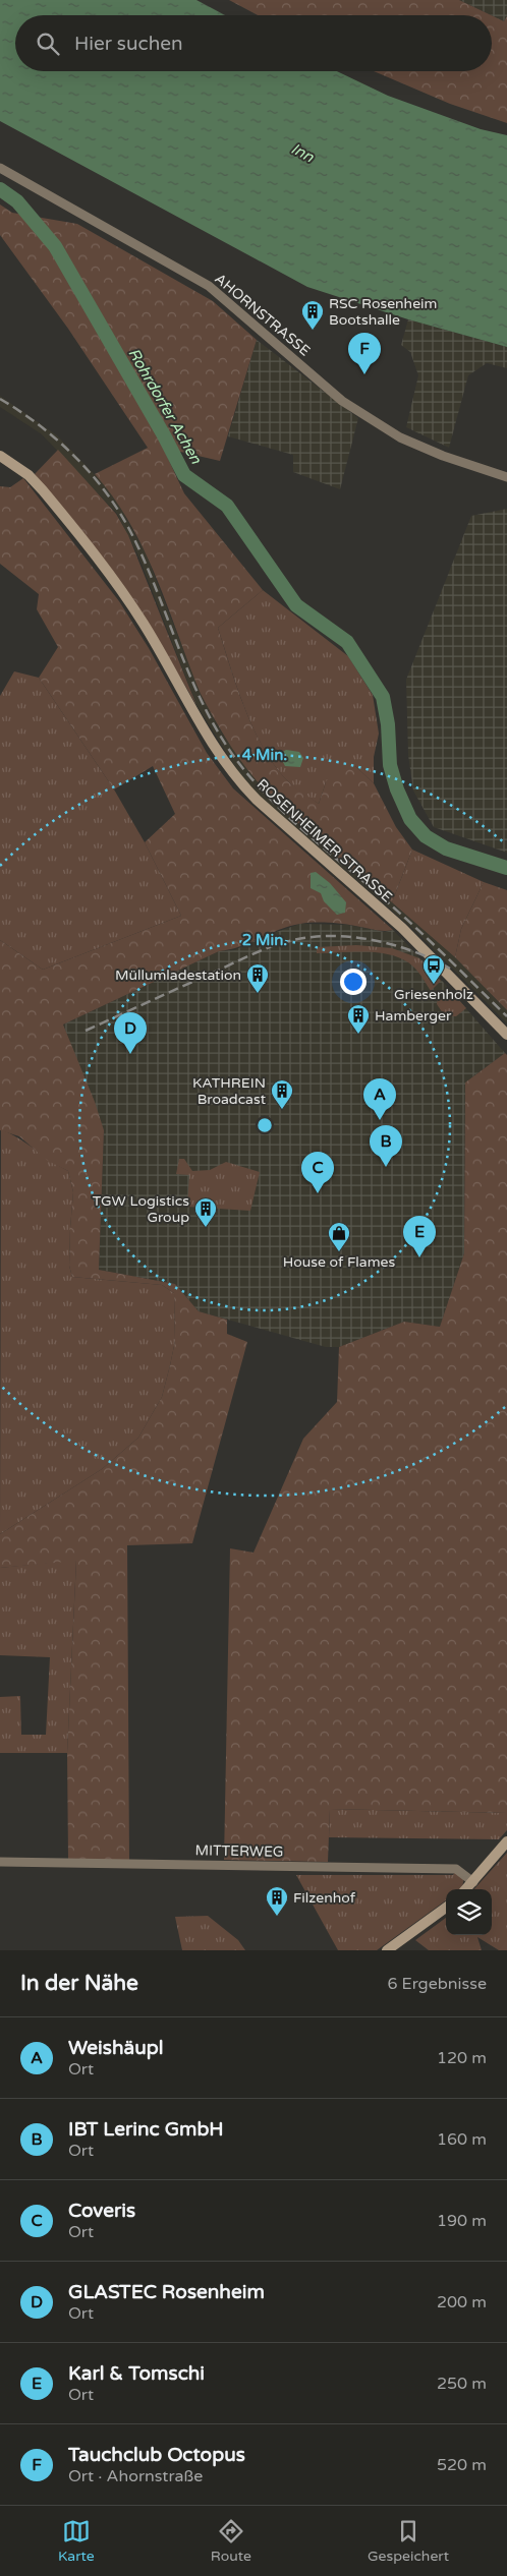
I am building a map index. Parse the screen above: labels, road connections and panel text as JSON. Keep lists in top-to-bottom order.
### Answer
{
  "streets": {
    "main road": ["ROSENHEIMER STRASSE"],
    "street": ["AHORNSTRASSE", "MITTERWEG"]
  },
  "water": ["Inn", "Rohrdorfer Achen"],
  "places": {
    "building": [
      "RSC Rosenheim Bootshalle",
      "Müllumladestation",
      "Hamberger",
      "KATHREIN Broadcast",
      "TGW Logistics Group",
      "Filzenhof"
    ],
    "bus stop": ["Griesenholz"],
    "shop": ["House of Flames"]
  },
  "page": {
    "search": "Hier suchen",
    "pins": [
      "F",
      "D",
      "A",
      "B",
      "C",
      "E"
    ],
    "heading": ["In der Nähe", "6 Ergebnisse"],
    "list": [
      {
        "mark": "A",
        "name": "Weishäupl",
        "note": "Ort",
        "value": "120 m"
      },
      {
        "mark": "B",
        "name": "IBT Lerinc GmbH",
        "note": "Ort",
        "value": "160 m"
      },
      {
        "mark": "C",
        "name": "Coveris",
        "note": "Ort",
        "value": "190 m"
      },
      {
        "mark": "D",
        "name": "GLASTEC Rosenheim",
        "note": "Ort",
        "value": "200 m"
      },
      {
        "mark": "E",
        "name": "Karl & Tomschi",
        "note": "Ort",
        "value": "250 m"
      },
      {
        "mark": "F",
        "name": "Tauchclub Octopus",
        "note": "Ort · Ahornstraße",
        "value": "520 m"
      }
    ],
    "nav": ["Karte", "Route", "Gespeichert"]
  },
  "rings": ["4 Min.", "2 Min."]
}
